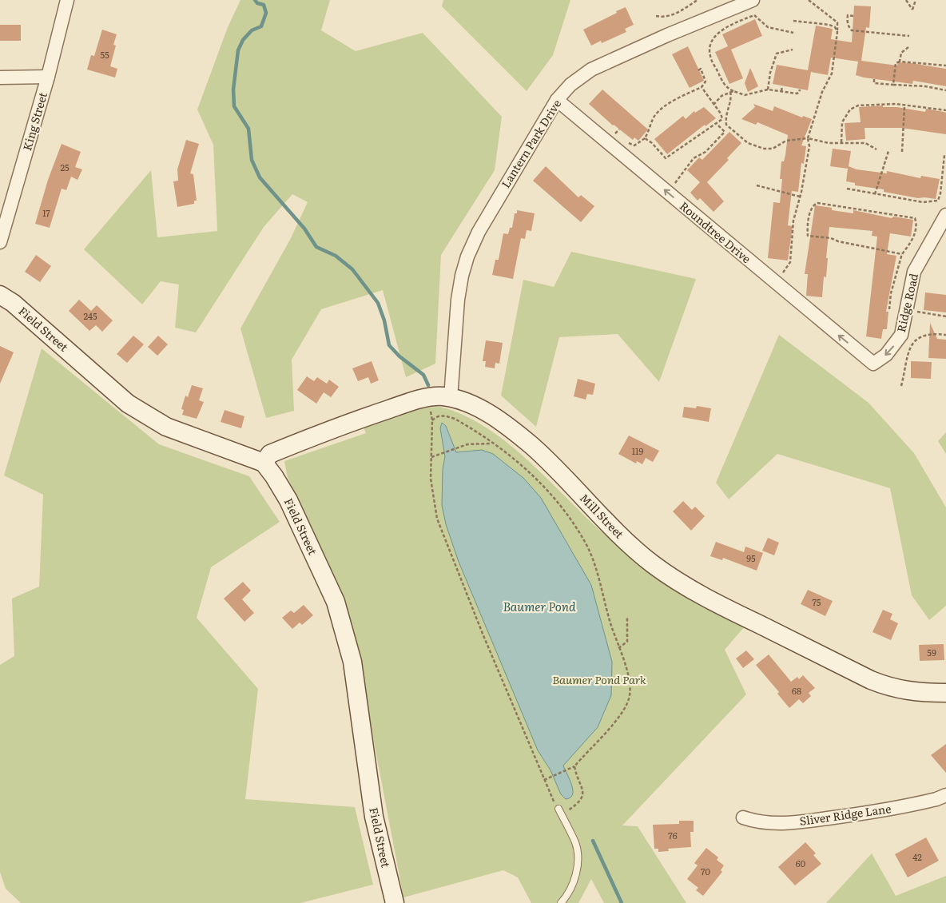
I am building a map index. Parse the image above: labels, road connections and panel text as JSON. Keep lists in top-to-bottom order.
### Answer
{
  "streets": {
    "street": [
      "King Street",
      "Lantern Park Drive",
      "Roundtree Drive",
      "Ridge Road",
      "Field Street",
      "Mill Street",
      "Sliver Ridge Lane"
    ]
  },
  "crossings": [
    ["Lantern Park Drive", "Roundtree Drive"],
    ["Lantern Park Drive", "Mill Street"],
    ["Roundtree Drive", "Ridge Road"],
    ["Field Street", "Mill Street"]
  ],
  "one_way": ["Roundtree Drive", "Ridge Road"],
  "water": ["Baumer Pond"],
  "parks": ["Baumer Pond Park"],
  "house_numbers": [
    "55",
    "25",
    "17",
    "245",
    "119",
    "95",
    "75",
    "59",
    "68",
    "76",
    "42",
    "60",
    "70"
  ]
}
